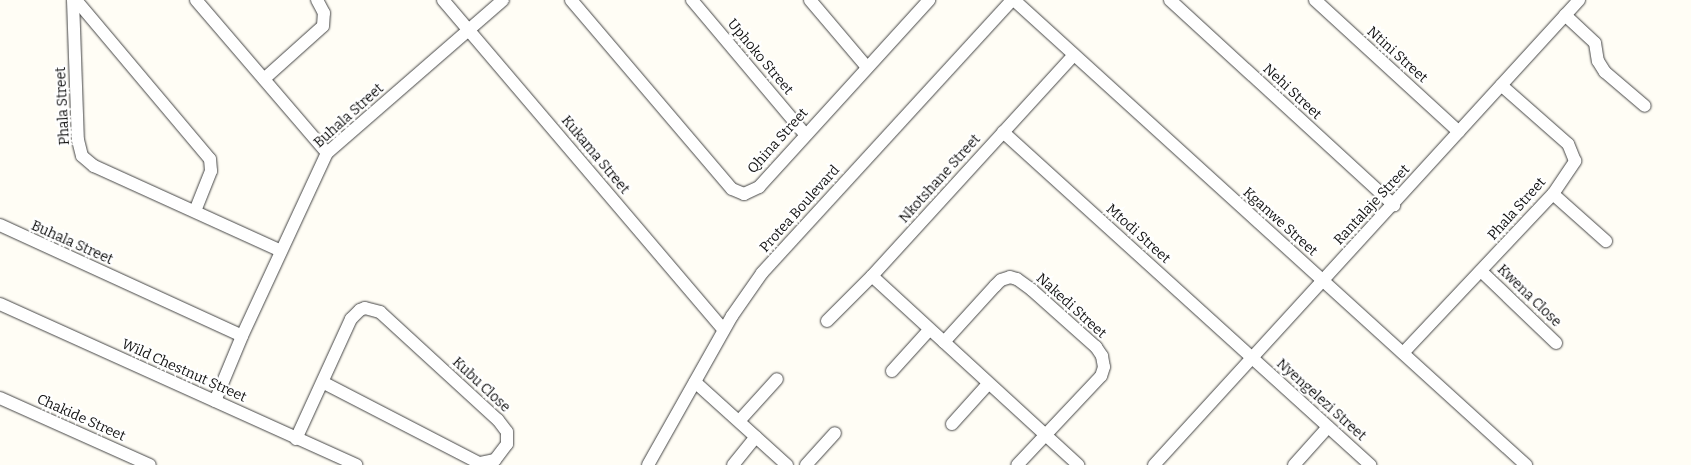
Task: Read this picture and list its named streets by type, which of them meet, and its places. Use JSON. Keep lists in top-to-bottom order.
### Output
{
  "streets": {
    "street": [
      "Ntini Street",
      "Uphoko Street",
      "Nehi Street",
      "Phala Street",
      "Buhala Street",
      "Qhina Street",
      "Kukama Street",
      "Nkotshane Street",
      "Rantalaje Street",
      "Protea Boulevard",
      "Kganwe Street",
      "Mtodi Street",
      "Kwena Close",
      "Nakedi Street",
      "Wild Chestnut Street",
      "Kubu Close",
      "Nyengelezi Street",
      "Chakide Street"
    ]
  },
  "crossings": [
    ["Ntini Street", "Rantalaje Street"],
    ["Uphoko Street", "Qhina Street"],
    ["Nehi Street", "Rantalaje Street"],
    ["Phala Street", "Buhala Street"],
    ["Phala Street", "Rantalaje Street"],
    ["Phala Street", "Kganwe Street"],
    ["Phala Street", "Kwena Close"],
    ["Buhala Street", "Kukama Street"],
    ["Buhala Street", "Wild Chestnut Street"],
    ["Kukama Street", "Protea Boulevard"],
    ["Nkotshane Street", "Kganwe Street"],
    ["Nkotshane Street", "Mtodi Street"],
    ["Rantalaje Street", "Kganwe Street"],
    ["Rantalaje Street", "Mtodi Street"],
    ["Rantalaje Street", "Nyengelezi Street"],
    ["Protea Boulevard", "Kganwe Street"],
    ["Mtodi Street", "Nyengelezi Street"],
    ["Wild Chestnut Street", "Kubu Close"]
  ]
}
